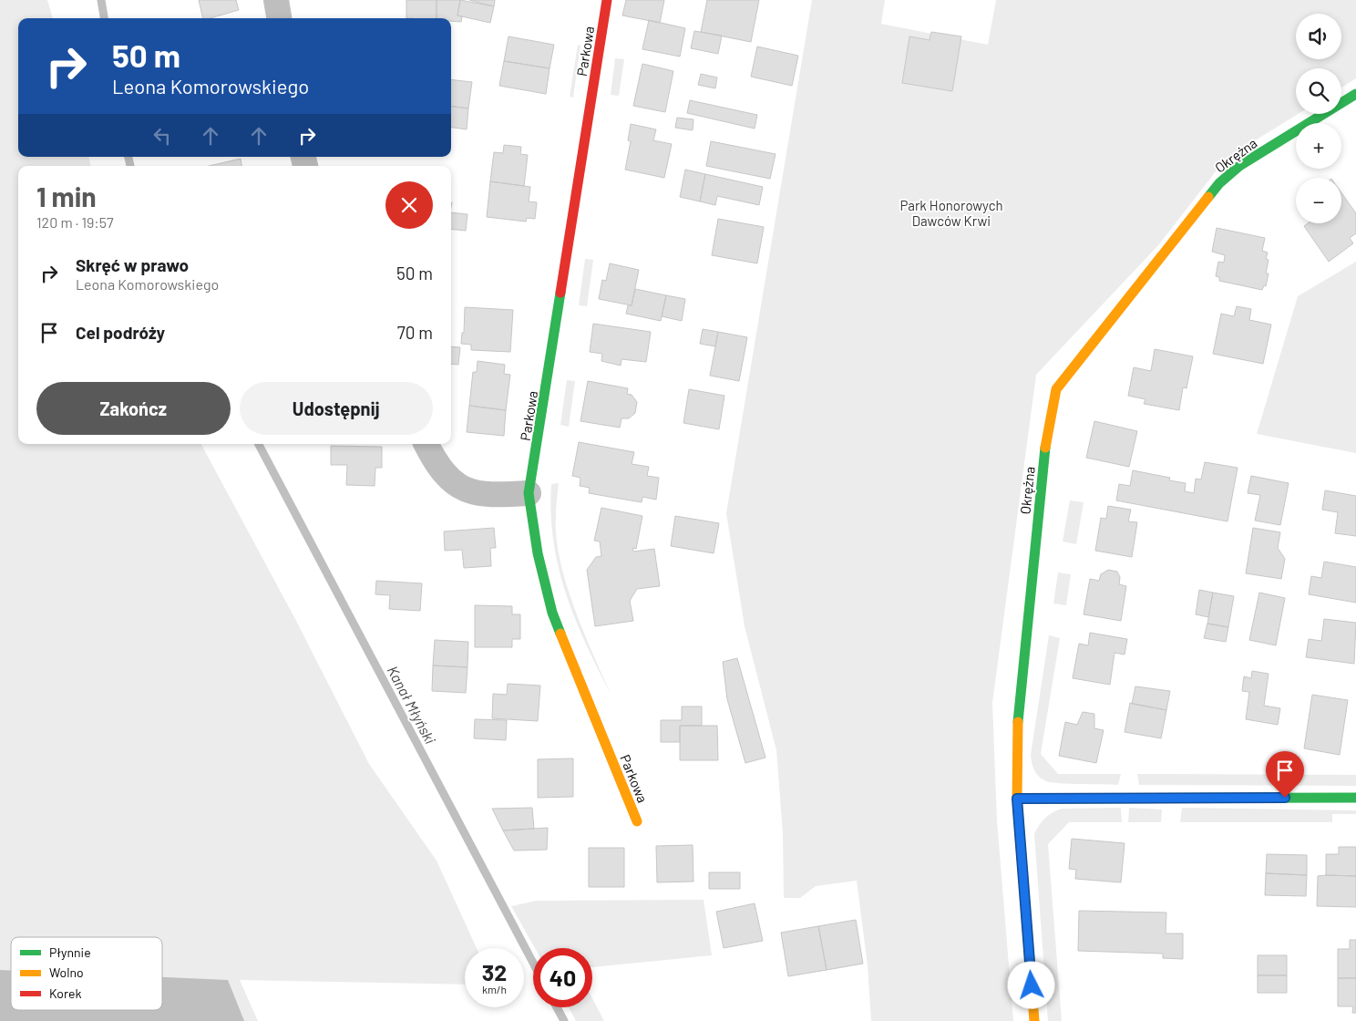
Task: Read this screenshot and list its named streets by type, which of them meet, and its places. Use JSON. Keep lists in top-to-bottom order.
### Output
{
  "streets": {
    "street": ["Parkowa", "Okrężna"]
  },
  "water": ["Kanał Młyński"],
  "parks": ["Park Honorowych Dawców Krwi"],
  "legend": ["Płynnie", "Wolno", "Korek"],
  "page": {
    "map_buttons": ["+", "−"],
    "turn": ["50 m", "Leona Komorowskiego"],
    "heading": ["1 min", "120 m · 19:57"],
    "list": [
      {
        "name": "Skręć w prawo",
        "note": "Leona Komorowskiego",
        "value": "50 m"
      },
      {
        "name": "Cel podróży",
        "value": "70 m"
      }
    ],
    "buttons": ["Zakończ", "Udostępnij"],
    "speed": "32 km/h",
    "limit": "40"
  }
}
